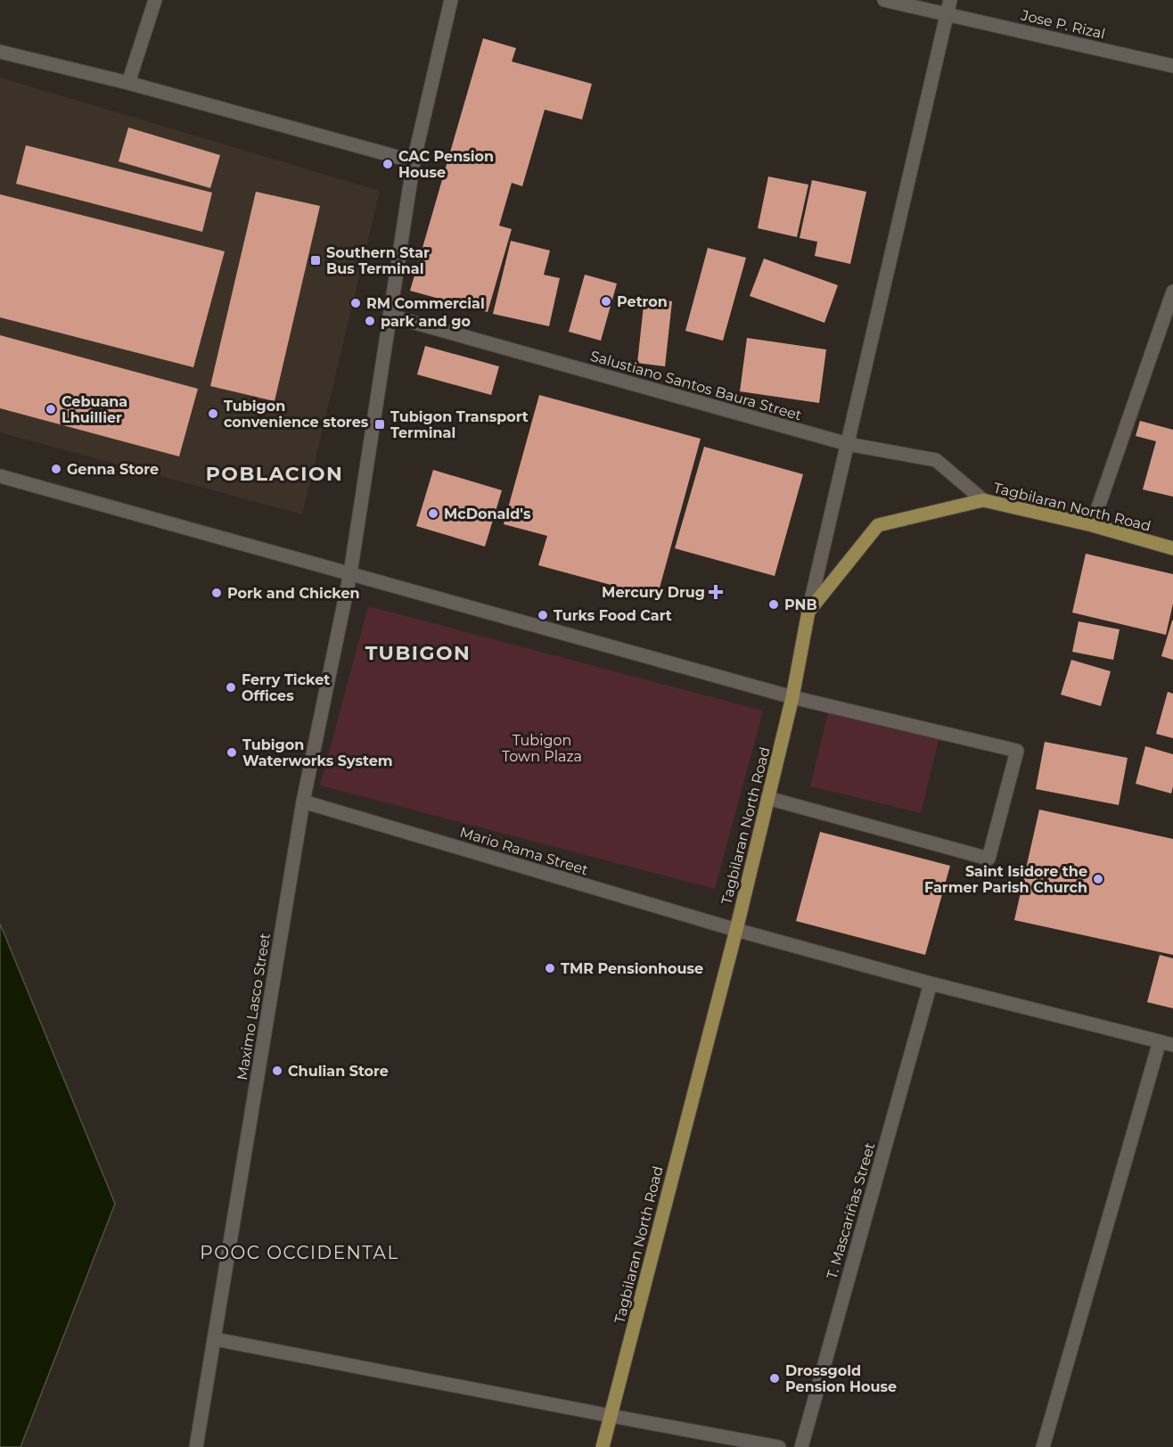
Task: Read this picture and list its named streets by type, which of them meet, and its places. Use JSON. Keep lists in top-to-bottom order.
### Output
{
  "streets": {
    "main road": ["Tagbilaran North Road"],
    "street": [
      "Jose P. Rizal",
      "Salustiano Santos Baura Street",
      "Mario Rama Street",
      "Maximo Lasco Street",
      "T. Mascariñas Street"
    ]
  },
  "crossings": [
    ["Salustiano Santos Baura Street", "Tagbilaran North Road"],
    ["Salustiano Santos Baura Street", "Maximo Lasco Street"],
    ["Tagbilaran North Road", "Mario Rama Street"],
    ["Mario Rama Street", "Maximo Lasco Street"]
  ],
  "districts": ["POBLACION", "TUBIGON", "POOC OCCIDENTAL"],
  "parks": ["Tubigon Town Plaza"],
  "places": {
    "other": [
      "CAC Pension House",
      "Petron",
      "RM Commercial",
      "park and go",
      "Cebuana Lhuillier",
      "Tubigon convenience stores",
      "Genna Store",
      "McDonald's",
      "Pork and Chicken",
      "PNB",
      "Turks Food Cart",
      "Ferry Ticket Offices",
      "Tubigon Waterworks System",
      "Saint Isidore the Farmer Parish Church",
      "TMR Pensionhouse",
      "Chulian Store",
      "Drossgold Pension House"
    ],
    "transit": ["Southern Star Bus Terminal", "Tubigon Transport Terminal"],
    "health": ["Mercury Drug"]
  }
}
